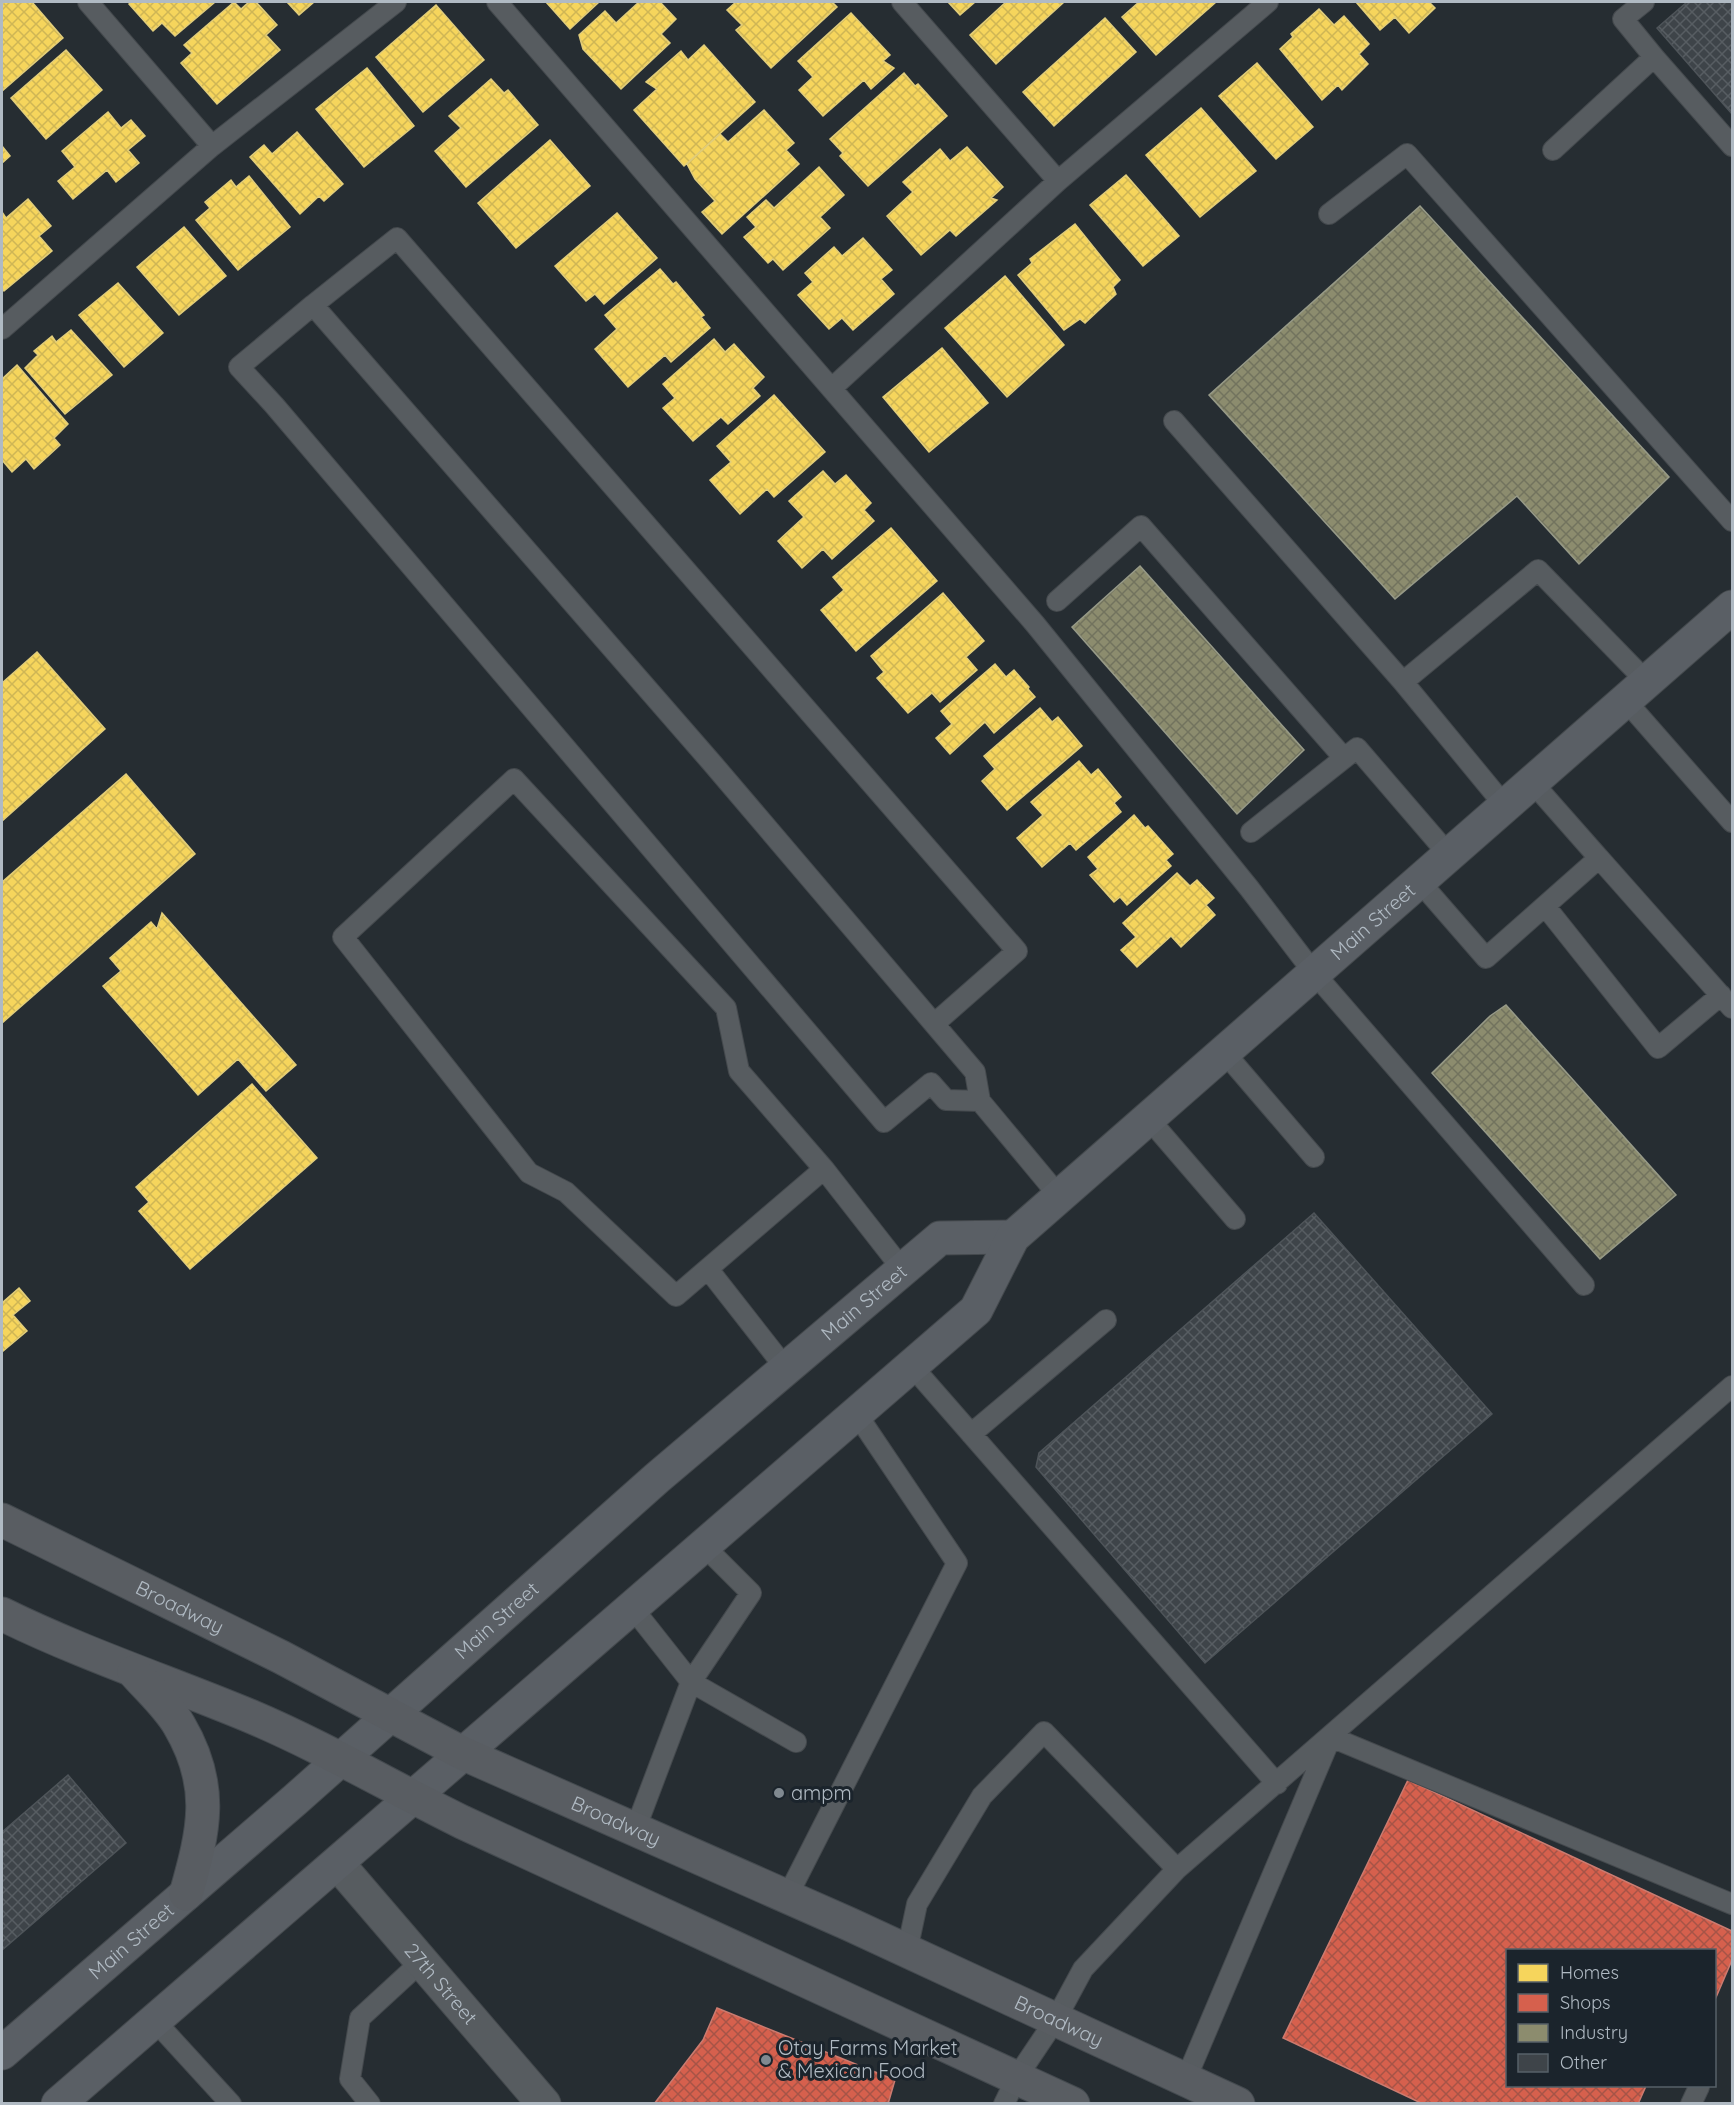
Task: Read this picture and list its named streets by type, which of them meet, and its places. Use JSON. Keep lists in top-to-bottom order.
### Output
{
  "streets": {
    "main road": ["Main Street", "Broadway"],
    "street": ["27th Street"]
  },
  "crossings": [
    ["Main Street", "Broadway"],
    ["Main Street", "27th Street"]
  ],
  "places": ["ampm", "Otay Farms Market & Mexican Food"],
  "legend": [
    "Homes",
    "Shops",
    "Industry",
    "Other"
  ]
}
